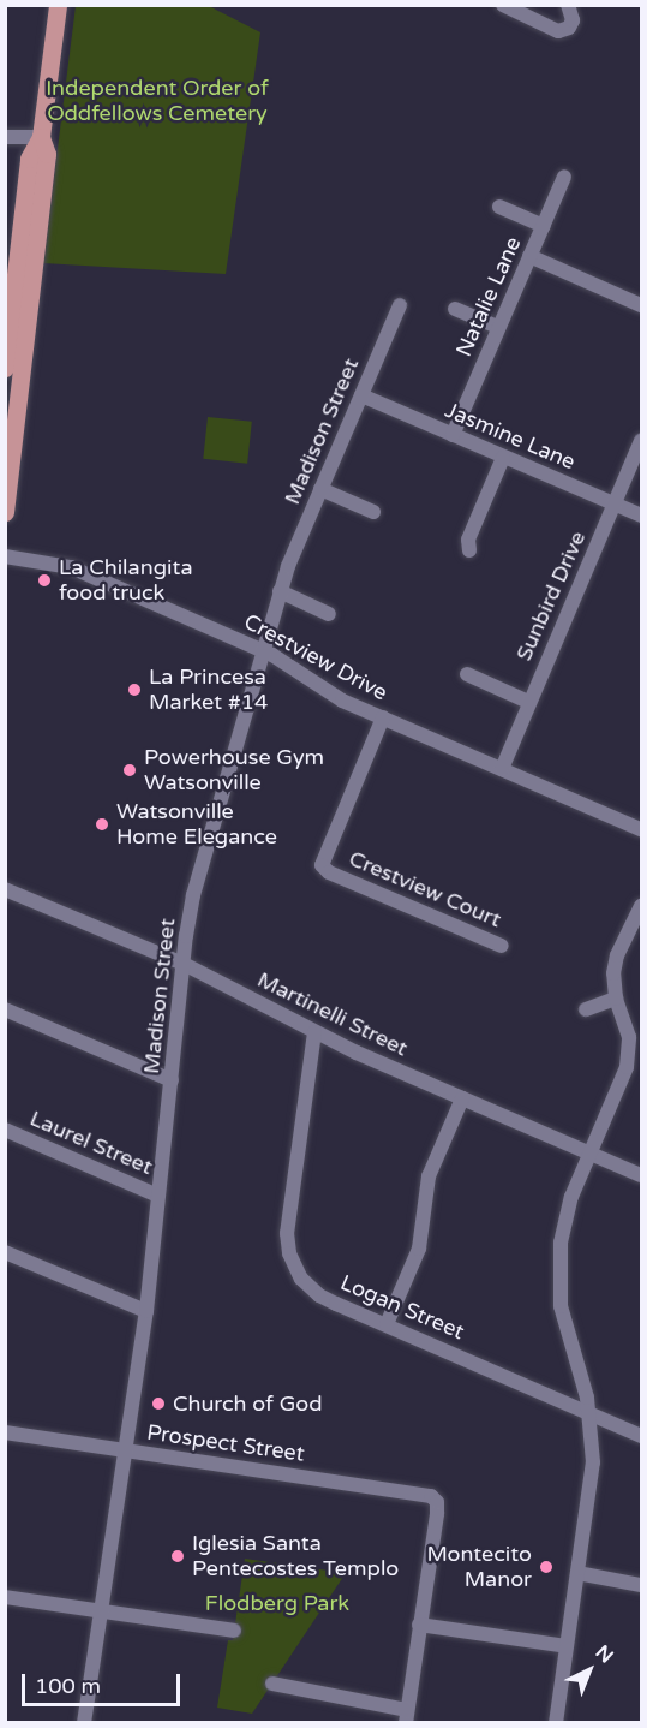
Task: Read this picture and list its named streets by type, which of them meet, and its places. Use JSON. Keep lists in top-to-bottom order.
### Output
{
  "streets": {
    "street": [
      "Natalie Lane",
      "Madison Street",
      "Jasmine Lane",
      "Sunbird Drive",
      "Crestview Drive",
      "Crestview Court",
      "Martinelli Street",
      "Laurel Street",
      "Logan Street",
      "Prospect Street"
    ]
  },
  "crossings": [
    ["Natalie Lane", "Jasmine Lane"],
    ["Madison Street", "Jasmine Lane"],
    ["Madison Street", "Crestview Drive"],
    ["Madison Street", "Martinelli Street"],
    ["Madison Street", "Laurel Street"],
    ["Madison Street", "Prospect Street"],
    ["Jasmine Lane", "Sunbird Drive"],
    ["Sunbird Drive", "Crestview Drive"],
    ["Crestview Drive", "Crestview Court"],
    ["Martinelli Street", "Logan Street"]
  ],
  "parks": ["Independent Order of Oddfellows Cemetery", "Flodberg Park"],
  "places": [
    "La Chilangita food truck",
    "La Princesa Market #14",
    "Powerhouse Gym Watsonville",
    "Watsonville Home Elegance",
    "Church of God",
    "Iglesia Santa Pentecostes Templo",
    "Montecito Manor"
  ],
  "scale_bar": "100 m",
  "north": "top right"
}
